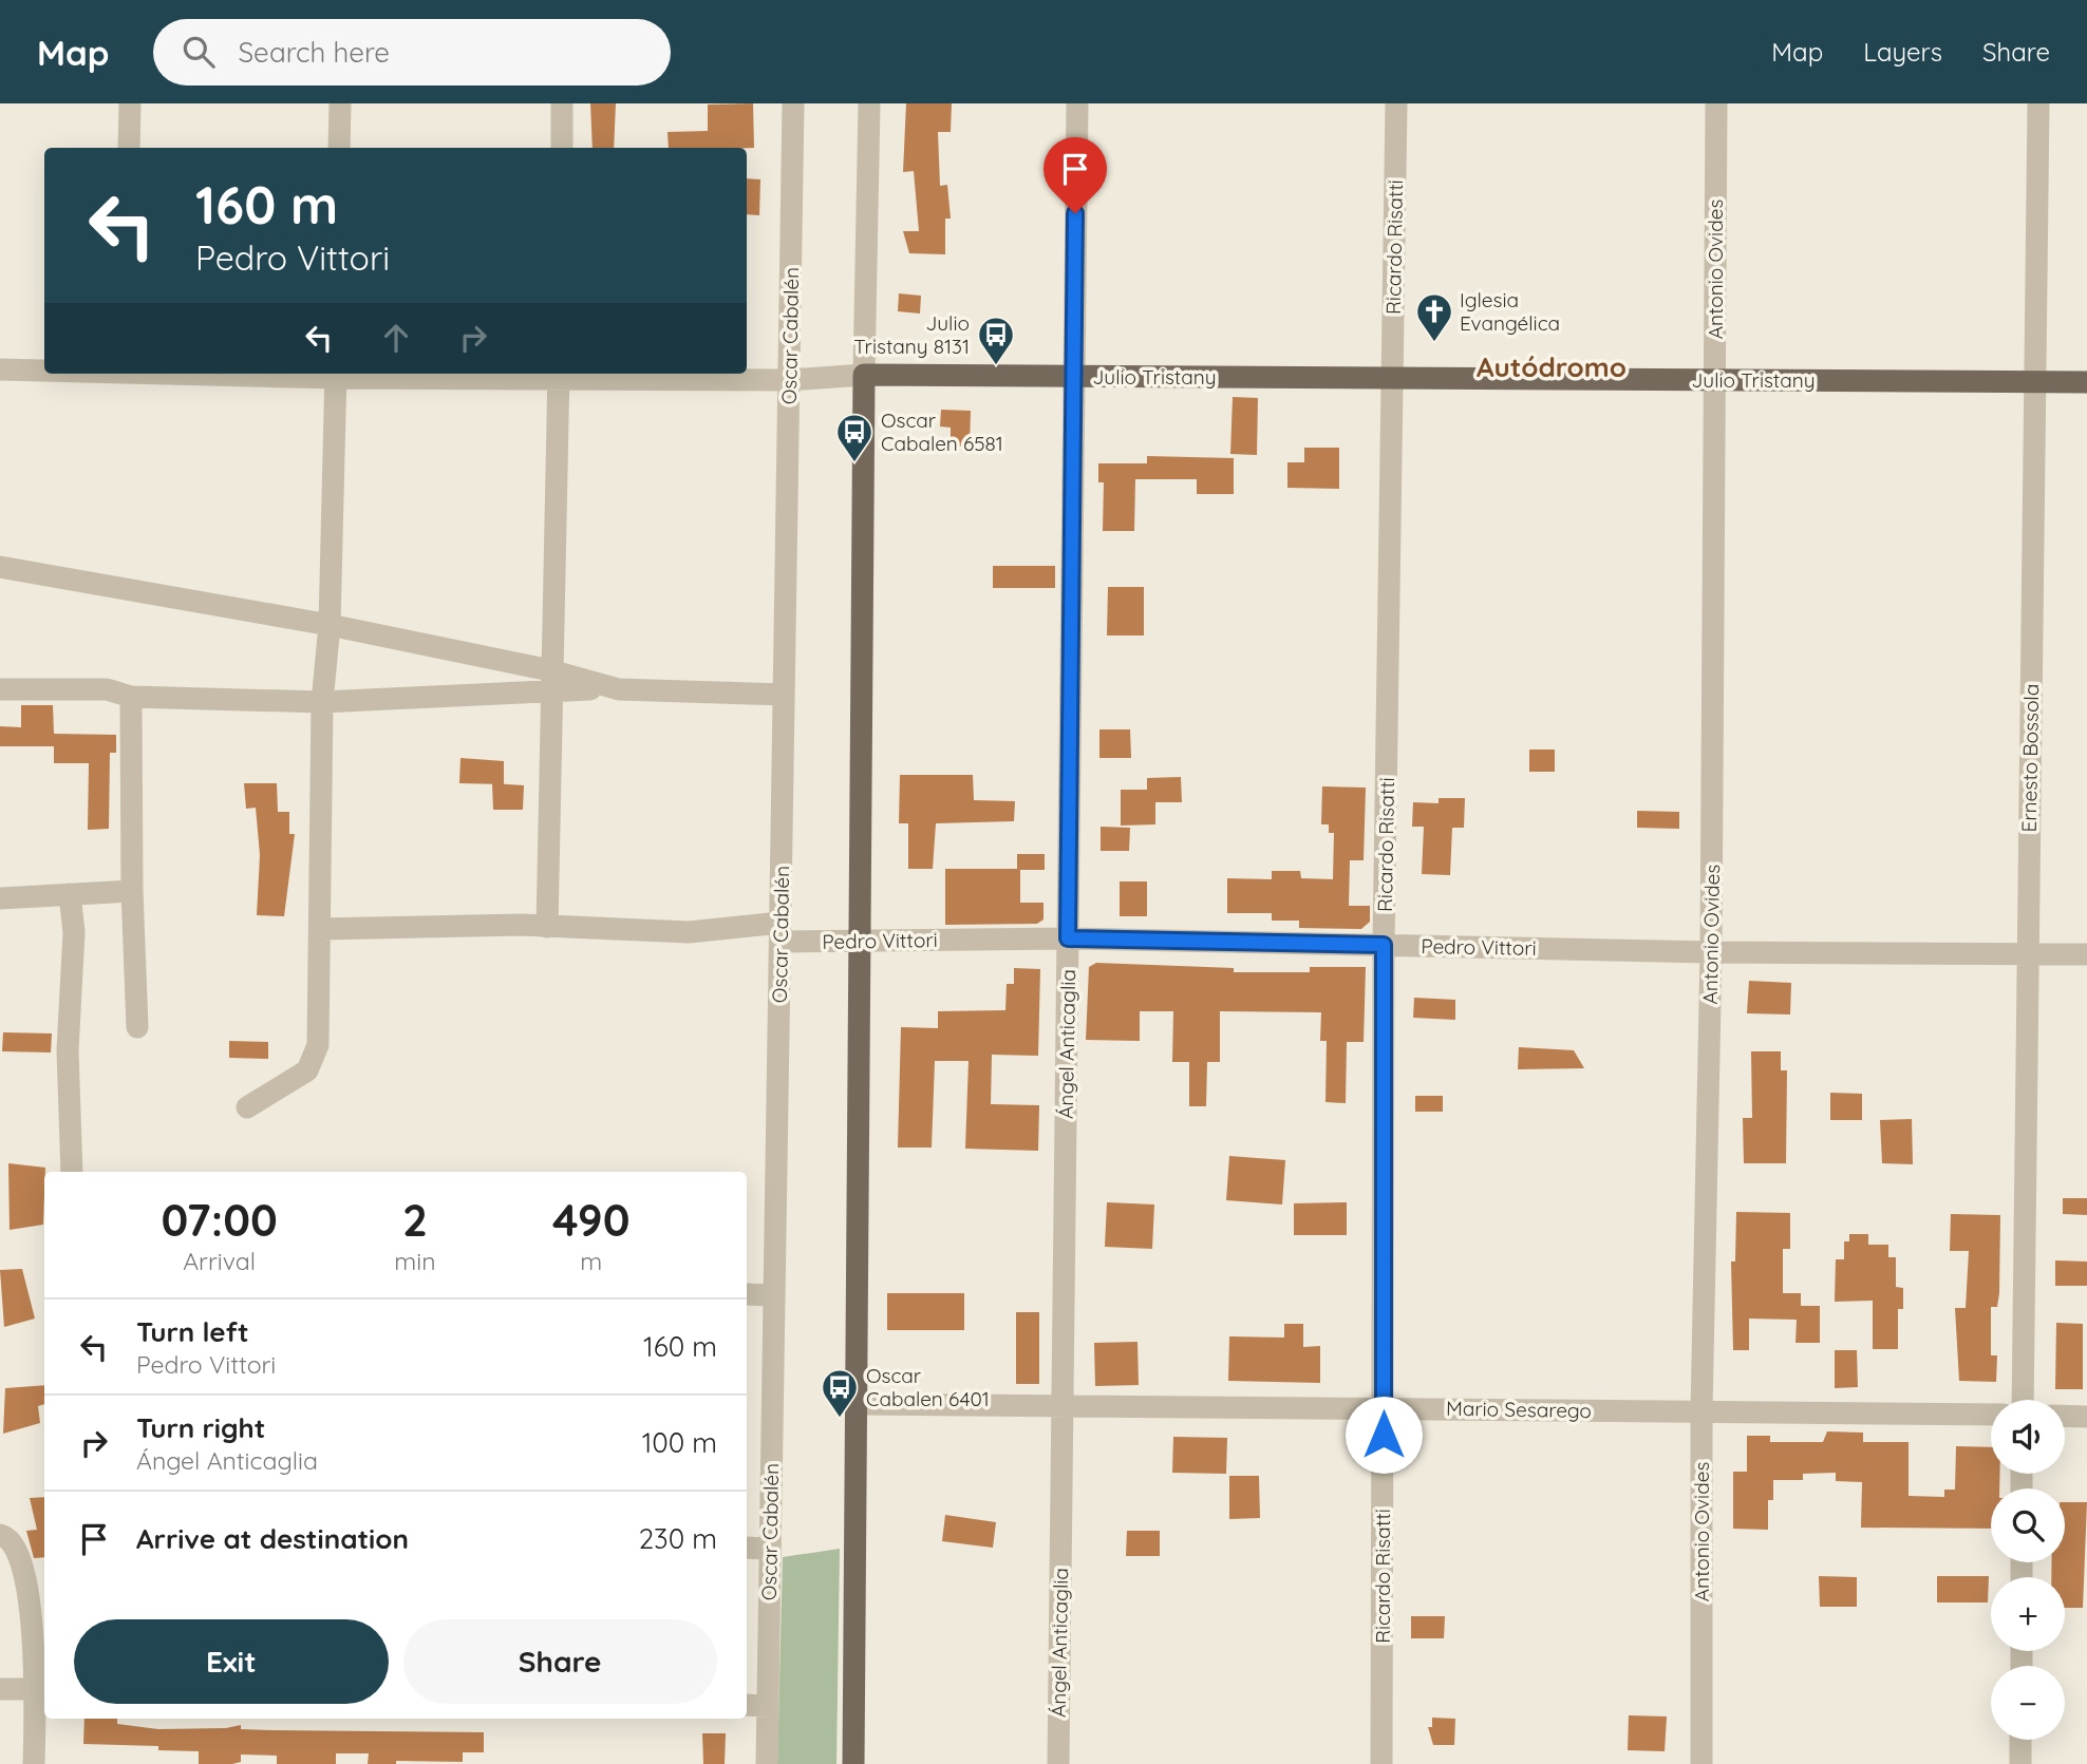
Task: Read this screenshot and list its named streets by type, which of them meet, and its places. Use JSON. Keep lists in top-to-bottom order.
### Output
{
  "streets": {
    "main road": ["Julio Tristany"],
    "street": [
      "Ricardo Risatti",
      "Antonio Ovides",
      "Oscar Cabalén",
      "Ernesto Bossola",
      "Pedro Vittori",
      "Ángel Anticaglia",
      "Mario Sesarego"
    ]
  },
  "crossings": [
    ["Ricardo Risatti", "Julio Tristany"],
    ["Ricardo Risatti", "Pedro Vittori"],
    ["Ricardo Risatti", "Mario Sesarego"],
    ["Antonio Ovides", "Julio Tristany"],
    ["Antonio Ovides", "Pedro Vittori"],
    ["Antonio Ovides", "Mario Sesarego"],
    ["Oscar Cabalén", "Julio Tristany"],
    ["Oscar Cabalén", "Pedro Vittori"],
    ["Julio Tristany", "Ernesto Bossola"],
    ["Julio Tristany", "Ángel Anticaglia"],
    ["Ernesto Bossola", "Pedro Vittori"],
    ["Pedro Vittori", "Ángel Anticaglia"],
    ["Ángel Anticaglia", "Mario Sesarego"]
  ],
  "districts": ["Autódromo"],
  "places": {
    "church": ["Iglesia Evangélica"],
    "bus stop": ["Julio Tristany 8131", "Oscar Cabalen 6581", "Oscar Cabalen 6401"]
  },
  "page": {
    "header": "Map",
    "search": "Search here",
    "nav": ["Map", "Layers", "Share"],
    "turn": ["160 m", "Pedro Vittori"],
    "eta": [
      "07:00",
      "Arrival",
      "2",
      "min",
      "490",
      "m"
    ],
    "list": [
      {
        "name": "Turn left",
        "note": "Pedro Vittori",
        "value": "160 m"
      },
      {
        "name": "Turn right",
        "note": "Ángel Anticaglia",
        "value": "100 m"
      },
      {
        "name": "Arrive at destination",
        "value": "230 m"
      }
    ],
    "map_buttons": ["+", "−"],
    "buttons": ["Exit", "Share"]
  }
}
